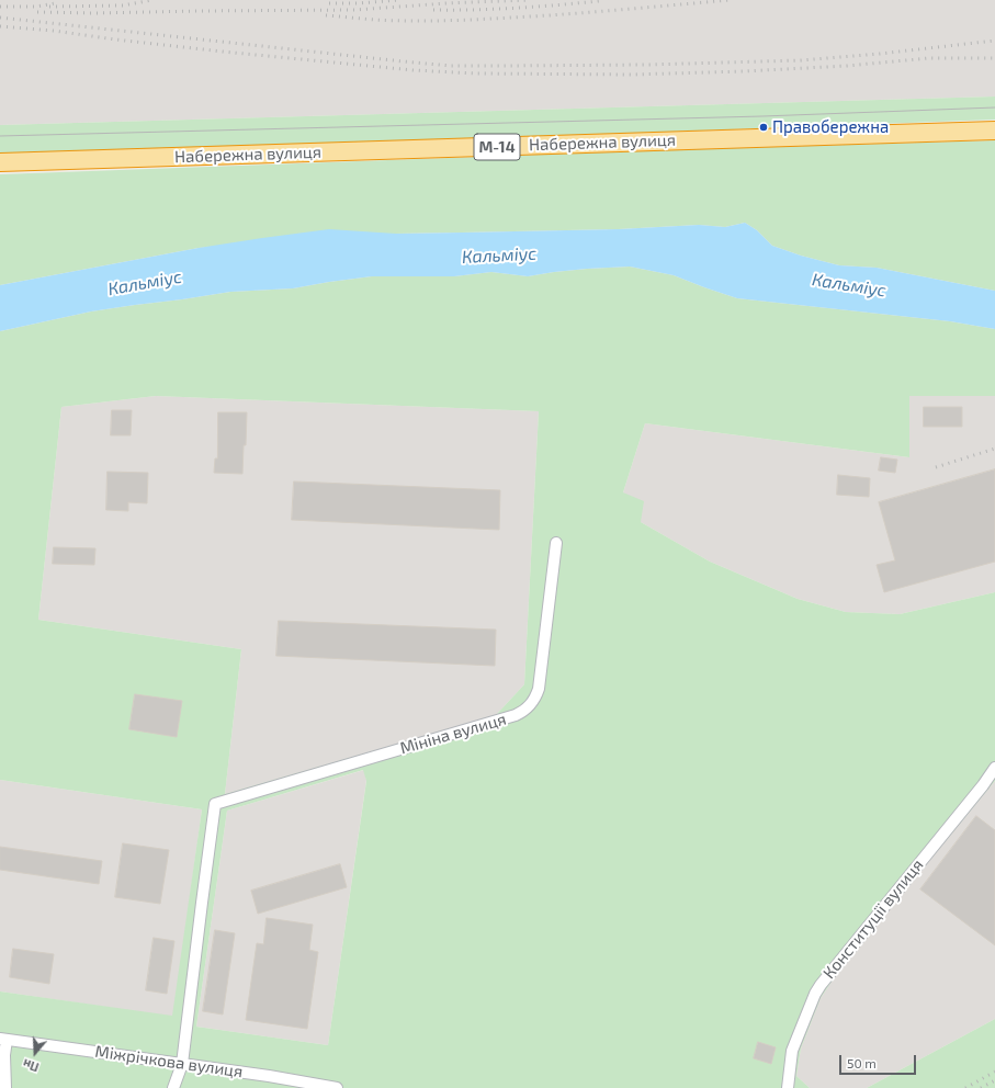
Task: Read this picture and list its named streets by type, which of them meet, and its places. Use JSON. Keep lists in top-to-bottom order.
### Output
{
  "streets": {
    "highway": ["Набережна вулиця", "М-14"],
    "street": ["Мініна вулиця", "Конституції вулиця", "Міжрічкова вулиця"]
  },
  "crossings": [
    ["Мініна вулиця", "Міжрічкова вулиця"]
  ],
  "water": ["Кальміус"],
  "places": ["Правобережна"],
  "scale_bar": "50 m",
  "north": "bottom"
}
